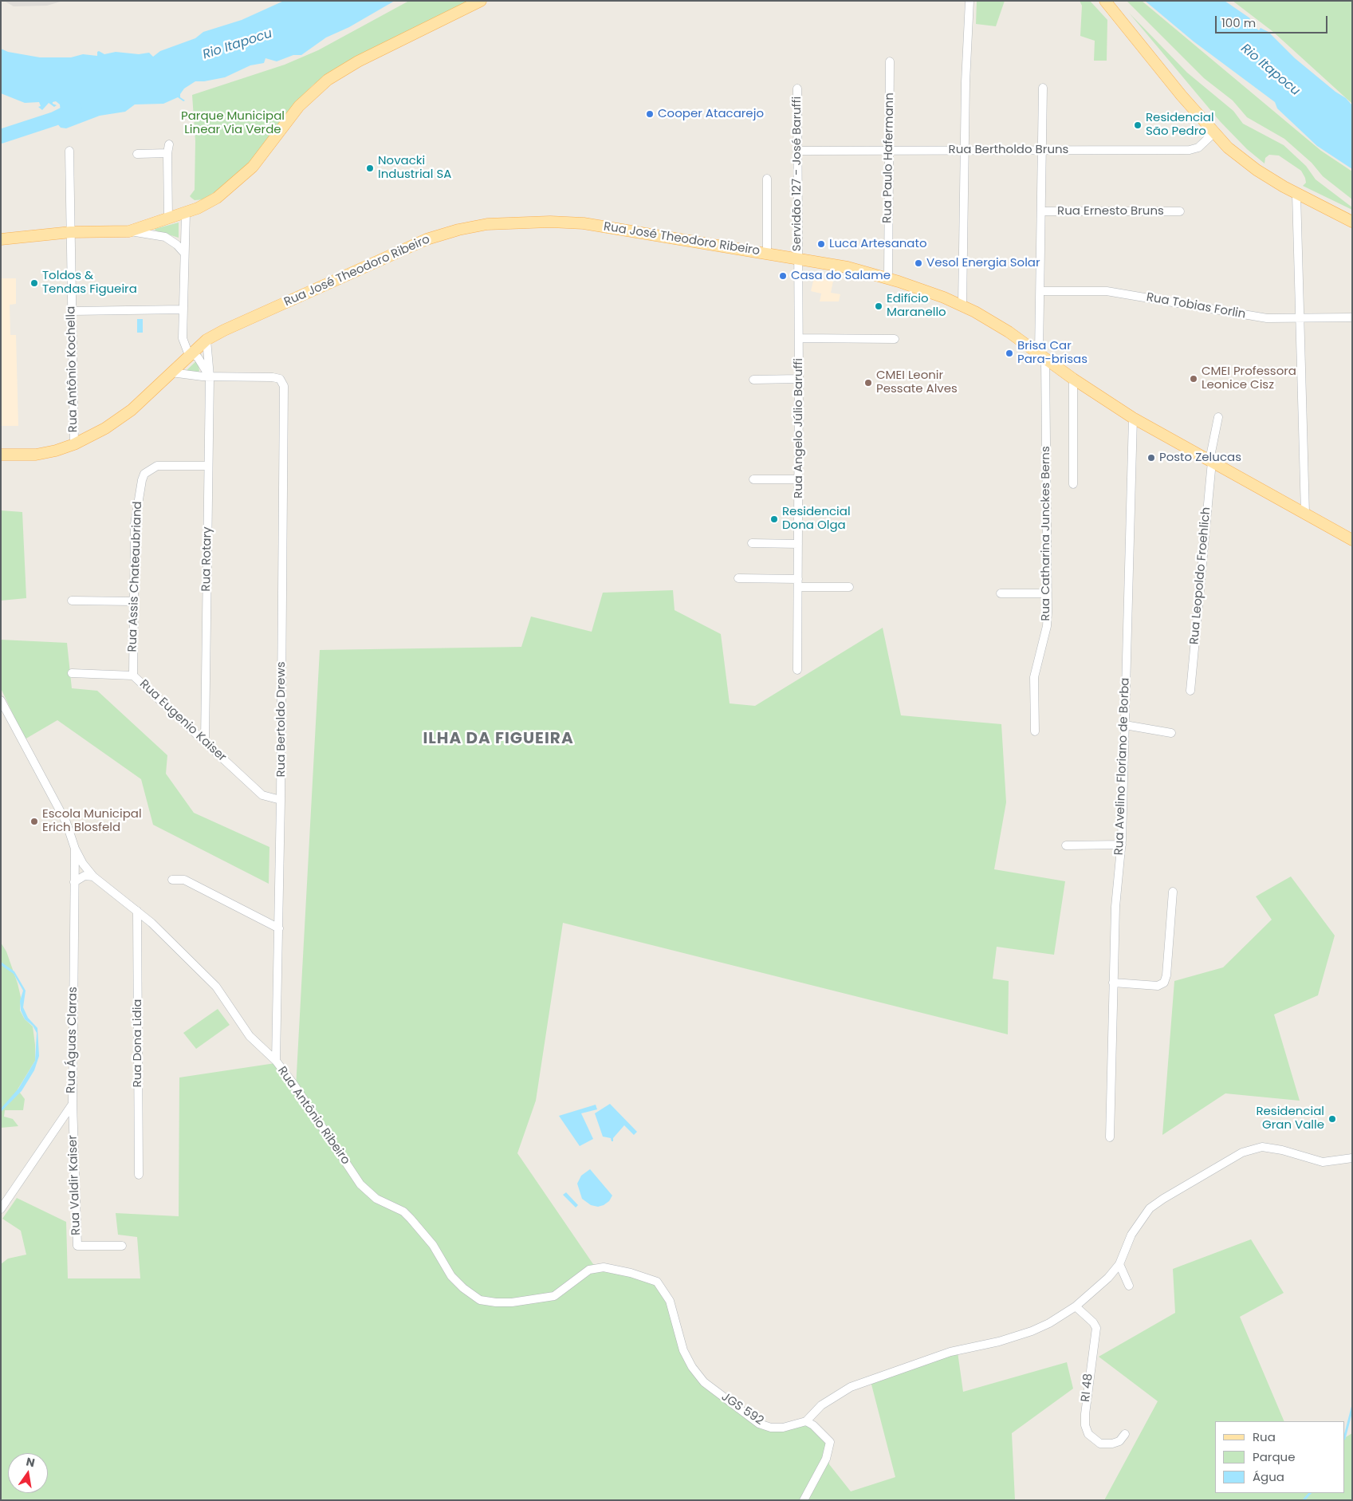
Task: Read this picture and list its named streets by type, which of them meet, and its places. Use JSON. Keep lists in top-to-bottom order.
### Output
{
  "streets": {
    "main road": ["Rua José Theodoro Ribeiro"],
    "street": [
      "Rua Bertholdo Bruns",
      "Rua Paulo Hafermann",
      "Servidão 127 - José Baruffi",
      "Rua Ernesto Bruns",
      "Rua Tobias Forlin",
      "Rua Antônio Kochella",
      "Rua Angelo Júlio Baruffi",
      "Rua Catharina Junckes Berns",
      "Rua Rotary",
      "Rua Leopoldo Froehlich",
      "Rua Assis Chateaubriand",
      "Rua Bertoldo Drews",
      "Rua Eugenio Kaiser",
      "Rua Avelino Floriano de Borba",
      "Rua Águas Claras",
      "Rua Dona Lidia",
      "Rua Antônio Ribeiro",
      "Rua Valdir Kaiser",
      "RI 48",
      "JGS 592"
    ]
  },
  "crossings": [
    ["Rua Bertholdo Bruns", "Rua Paulo Hafermann"],
    ["Rua Bertholdo Bruns", "Servidão 127 - José Baruffi"],
    ["Rua Bertholdo Bruns", "Rua Catharina Junckes Berns"],
    ["Rua Paulo Hafermann", "Rua José Theodoro Ribeiro"],
    ["Servidão 127 - José Baruffi", "Rua José Theodoro Ribeiro"],
    ["Servidão 127 - José Baruffi", "Rua Angelo Júlio Baruffi"],
    ["Rua Ernesto Bruns", "Rua Catharina Junckes Berns"],
    ["Rua José Theodoro Ribeiro", "Rua Antônio Kochella"],
    ["Rua José Theodoro Ribeiro", "Rua Angelo Júlio Baruffi"],
    ["Rua José Theodoro Ribeiro", "Rua Catharina Junckes Berns"],
    ["Rua José Theodoro Ribeiro", "Rua Rotary"],
    ["Rua José Theodoro Ribeiro", "Rua Leopoldo Froehlich"],
    ["Rua José Theodoro Ribeiro", "Rua Avelino Floriano de Borba"],
    ["Rua Tobias Forlin", "Rua Catharina Junckes Berns"],
    ["Rua Rotary", "Rua Assis Chateaubriand"],
    ["Rua Rotary", "Rua Bertoldo Drews"],
    ["Rua Rotary", "Rua Eugenio Kaiser"],
    ["Rua Assis Chateaubriand", "Rua Eugenio Kaiser"],
    ["Rua Bertoldo Drews", "Rua Eugenio Kaiser"],
    ["Rua Bertoldo Drews", "Rua Antônio Ribeiro"],
    ["Rua Águas Claras", "Rua Antônio Ribeiro"],
    ["Rua Águas Claras", "Rua Valdir Kaiser"],
    ["Rua Dona Lidia", "Rua Antônio Ribeiro"],
    ["Rua Antônio Ribeiro", "JGS 592"]
  ],
  "districts": ["ILHA DA FIGUEIRA"],
  "water": ["Rio Itapocu"],
  "parks": ["Parque Municipal Linear Via Verde"],
  "places": [
    "Cooper Atacarejo",
    "Residencial São Pedro",
    "Novacki Industrial SA",
    "Luca Artesanato",
    "Vesol Energia Solar",
    "Casa do Salame",
    "Toldos & Tendas Figueira",
    "Edifício Maranello",
    "Brisa Car Para-brisas",
    "CMEI Professora Leonice Cisz",
    "CMEI Leonir Pessate Alves",
    "Posto Zelucas",
    "Residencial Dona Olga",
    "Escola Municipal Erich Blosfeld",
    "Residencial Gran Valle"
  ],
  "legend": ["Rua", "Parque", "Água"],
  "scale_bar": "100 m",
  "north": "top"
}
